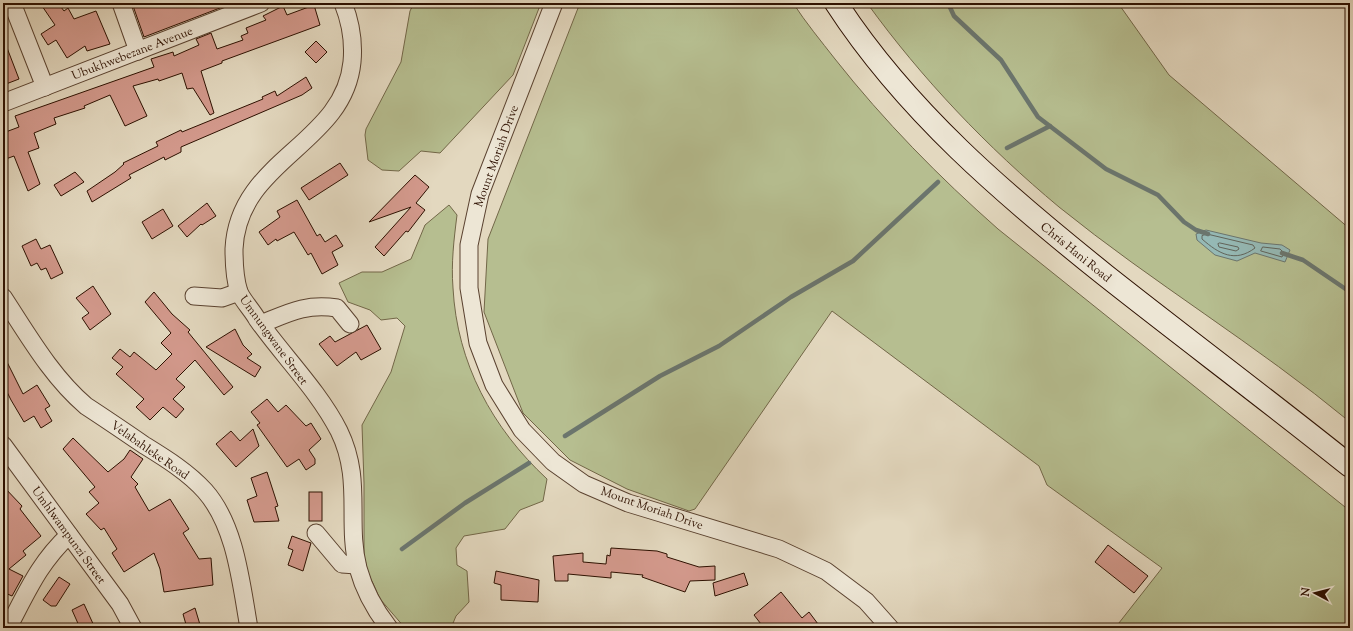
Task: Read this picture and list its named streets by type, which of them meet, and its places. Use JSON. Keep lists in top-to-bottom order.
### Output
{
  "streets": {
    "main road": ["Chris Hani Road"],
    "street": [
      "Ubukhwebezane Avenue",
      "Mount Moriah Drive",
      "Umnungwane Street",
      "Velabahleke Road",
      "Umhlwampunzi Street"
    ]
  },
  "north": "left"
}
